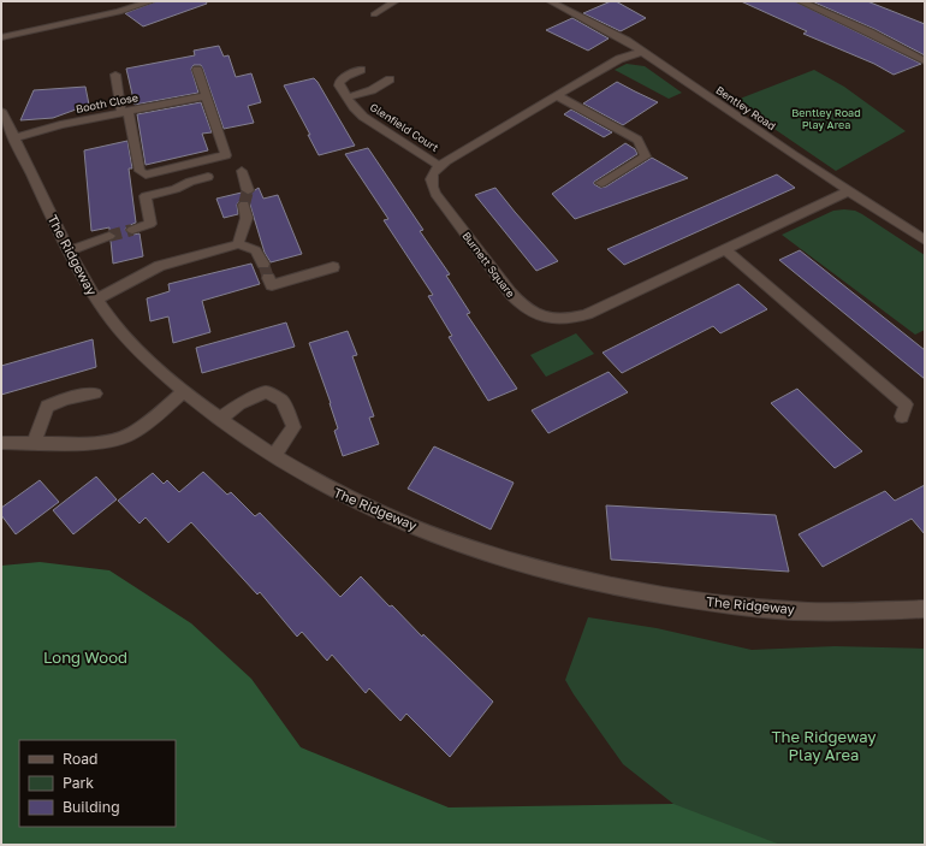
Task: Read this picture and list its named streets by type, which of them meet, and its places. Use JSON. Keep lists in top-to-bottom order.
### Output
{
  "streets": {
    "street": [
      "Booth Close",
      "Bentley Road",
      "Glenfield Court",
      "The Ridgeway",
      "Burnett Square"
    ]
  },
  "crossings": [
    ["Booth Close", "The Ridgeway"],
    ["Bentley Road", "Burnett Square"],
    ["Glenfield Court", "Burnett Square"]
  ],
  "parks": ["Bentley Road Play Area", "Long Wood", "The Ridgeway Play Area"],
  "legend": ["Road", "Park", "Building"]
}
